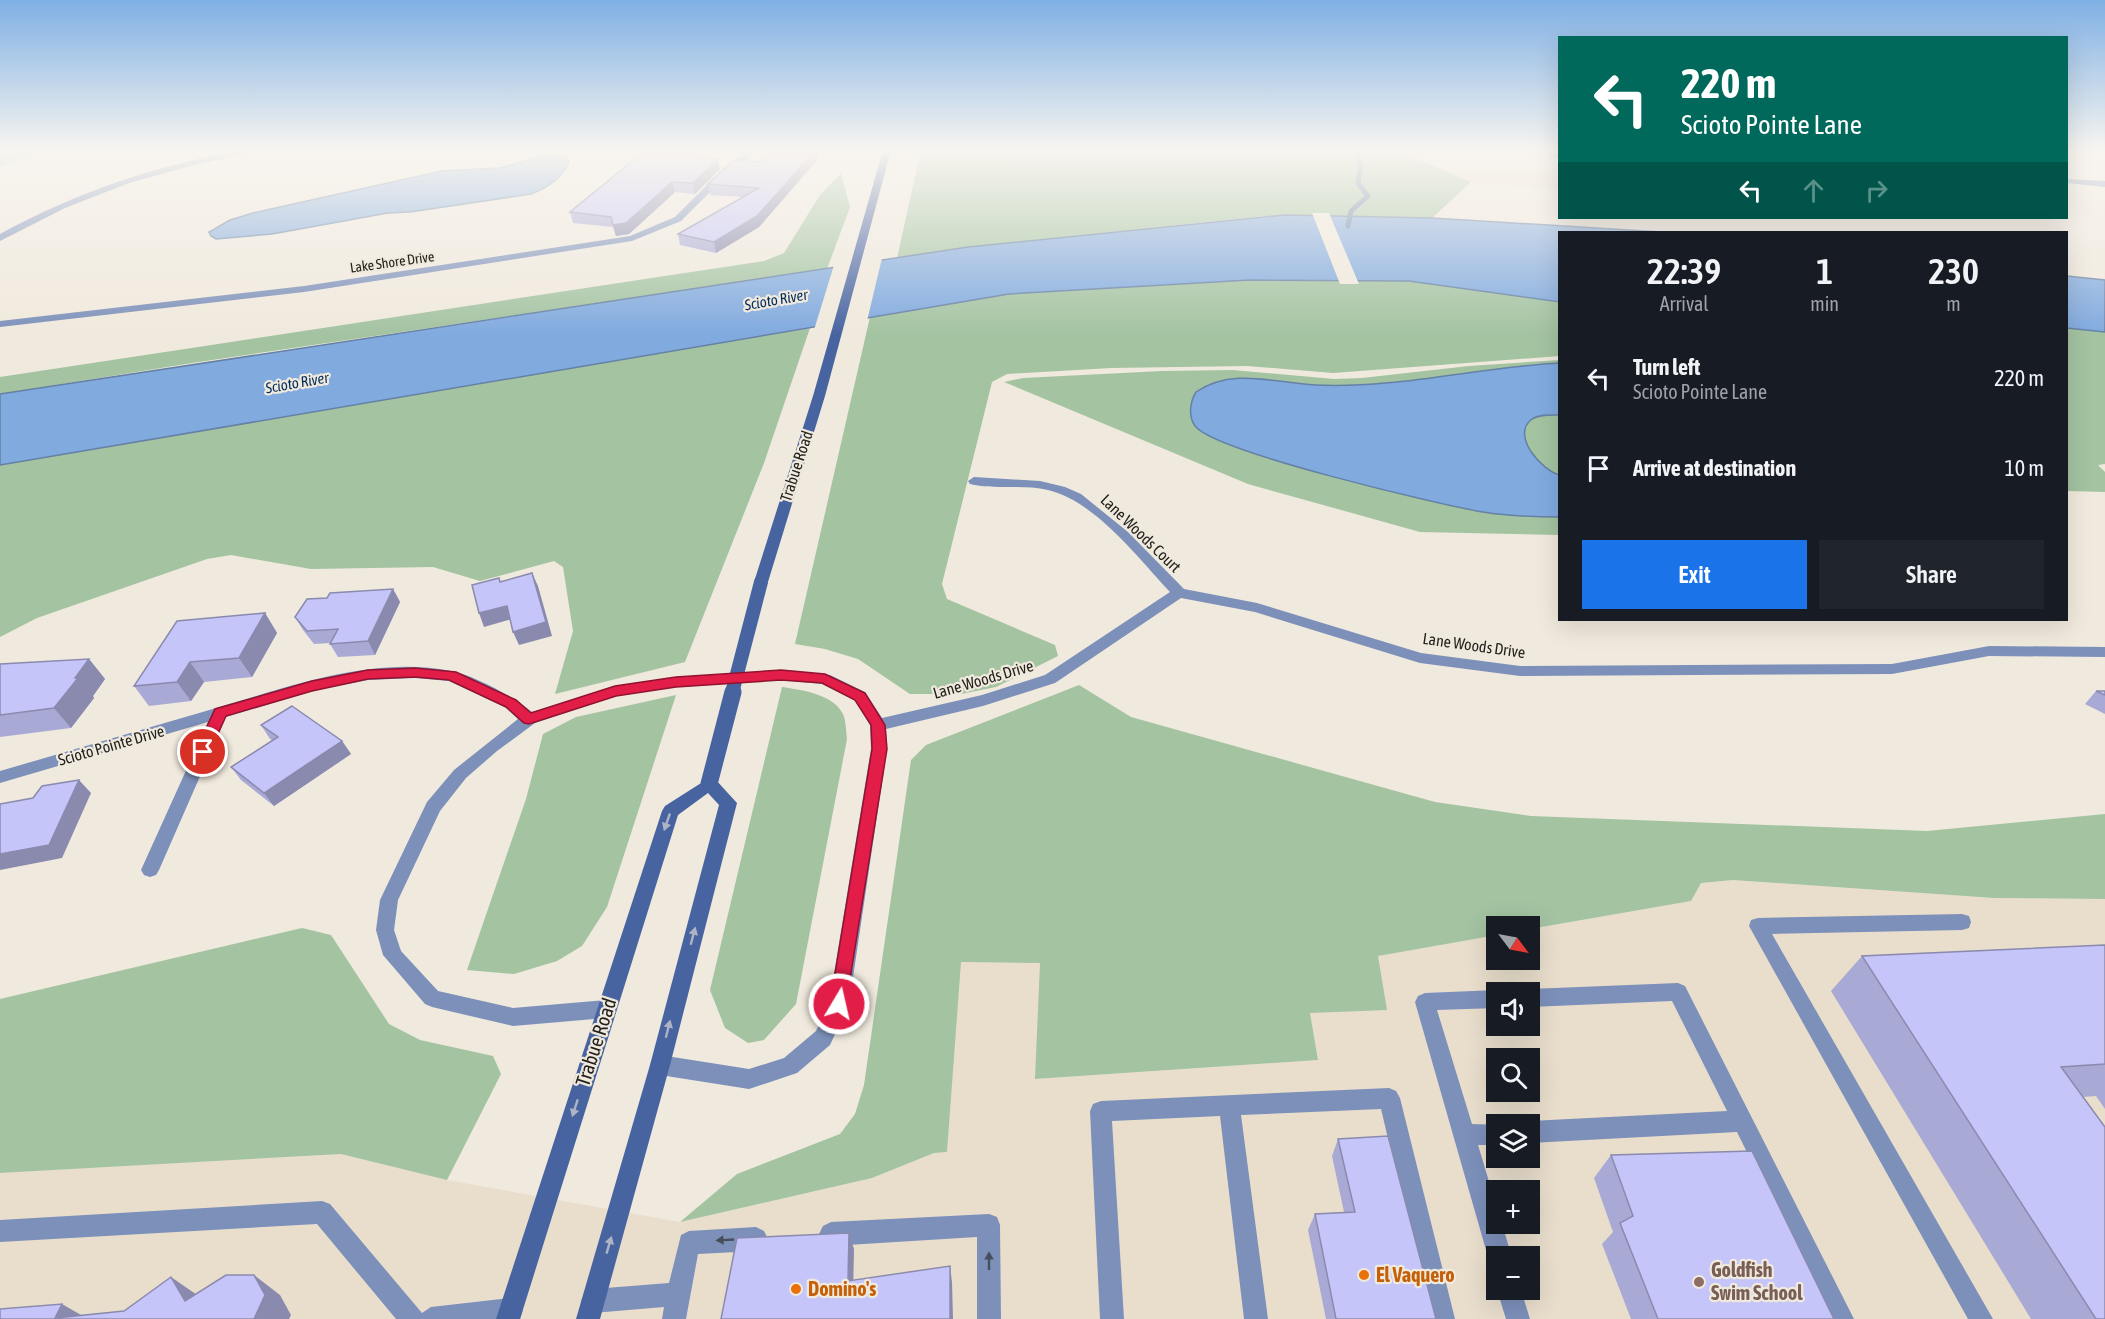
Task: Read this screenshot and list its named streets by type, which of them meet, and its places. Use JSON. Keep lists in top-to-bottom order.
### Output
{
  "streets": {
    "main road": ["Trabue Road"],
    "street": [
      "Lake Shore Drive",
      "Lane Woods Court",
      "Lane Woods Drive",
      "Scioto Pointe Drive"
    ]
  },
  "crossings": [
    ["Lane Woods Court", "Lane Woods Drive"]
  ],
  "water": ["Scioto River"],
  "places": ["El Vaquero", "Goldfish Swim School", "Domino's"],
  "north": "bottom right",
  "page": {
    "turn": ["220 m", "Scioto Pointe Lane"],
    "eta": [
      "22:39",
      "Arrival",
      "1",
      "min",
      "230",
      "m"
    ],
    "list": [
      {
        "name": "Turn left",
        "note": "Scioto Pointe Lane",
        "value": "220 m"
      },
      {
        "name": "Arrive at destination",
        "value": "10 m"
      }
    ],
    "buttons": ["Exit", "Share"],
    "map_buttons": ["+", "−"]
  }
}
